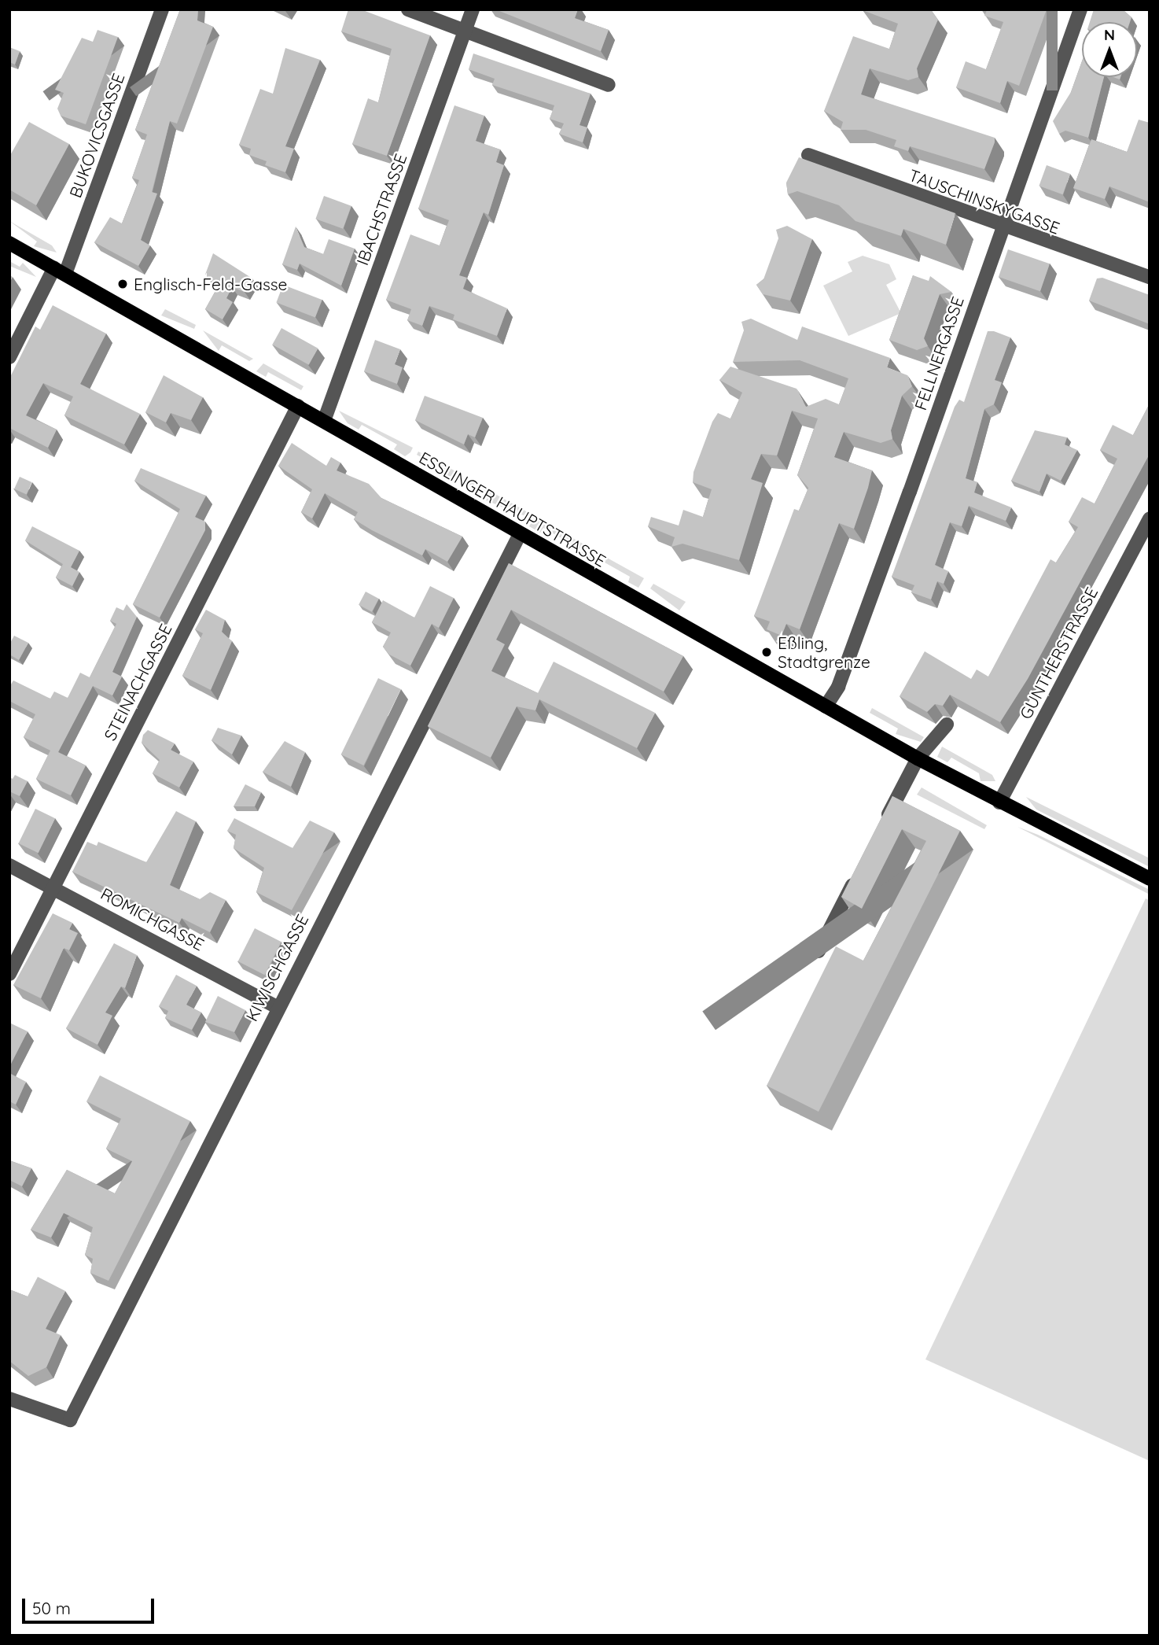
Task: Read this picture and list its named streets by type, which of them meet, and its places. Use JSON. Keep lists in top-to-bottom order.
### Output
{
  "streets": {
    "main road": ["ESSLINGER HAUPTSTRASSE"],
    "street": [
      "BUKOVICSGASSE",
      "TAUSCHINSKYGASSE",
      "IBACHSTRASSE",
      "FELLNERGASSE",
      "GUNTHERSTRASSE",
      "STEINACHGASSE",
      "ROMICHGASSE",
      "KIWISCHGASSE"
    ]
  },
  "crossings": [
    ["BUKOVICSGASSE", "ESSLINGER HAUPTSTRASSE"],
    ["TAUSCHINSKYGASSE", "FELLNERGASSE"],
    ["IBACHSTRASSE", "ESSLINGER HAUPTSTRASSE"],
    ["FELLNERGASSE", "ESSLINGER HAUPTSTRASSE"],
    ["ESSLINGER HAUPTSTRASSE", "GUNTHERSTRASSE"],
    ["ESSLINGER HAUPTSTRASSE", "STEINACHGASSE"],
    ["ESSLINGER HAUPTSTRASSE", "KIWISCHGASSE"],
    ["STEINACHGASSE", "ROMICHGASSE"],
    ["ROMICHGASSE", "KIWISCHGASSE"]
  ],
  "places": ["Englisch-Feld-Gasse", "Eßling, Stadtgrenze"],
  "scale_bar": "50 m",
  "north": "top"
}
